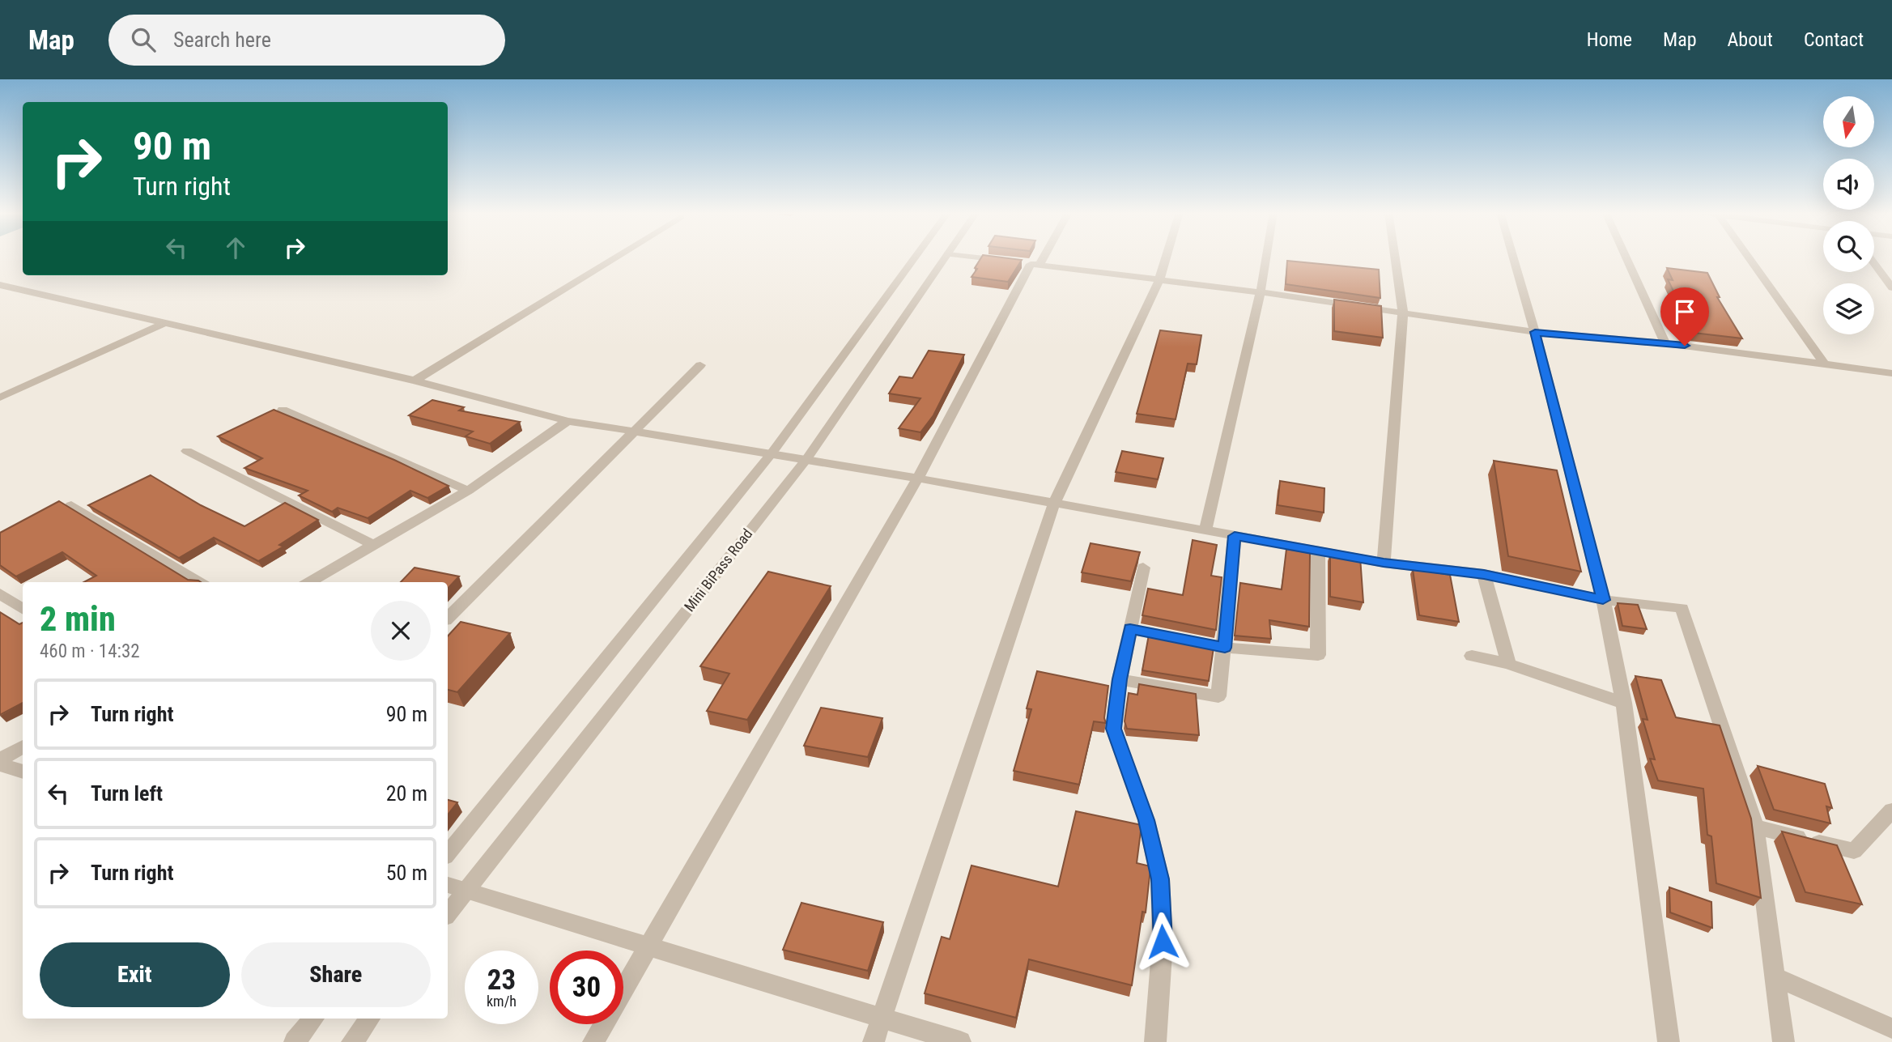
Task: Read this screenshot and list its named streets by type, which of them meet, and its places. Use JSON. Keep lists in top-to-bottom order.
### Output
{
  "streets": {
    "street": ["Mini BiPass Road"]
  },
  "north": "bottom",
  "page": {
    "header": "Map",
    "search": "Search here",
    "nav": [
      "Home",
      "Map",
      "About",
      "Contact"
    ],
    "turn": ["90 m", "Turn right"],
    "heading": ["2 min", "460 m · 14:32"],
    "list": [
      {
        "name": "Turn right",
        "value": "90 m"
      },
      {
        "name": "Turn left",
        "value": "20 m"
      },
      {
        "name": "Turn right",
        "value": "50 m"
      }
    ],
    "buttons": ["Exit", "Share"],
    "speed": "23 km/h",
    "limit": "30"
  }
}
